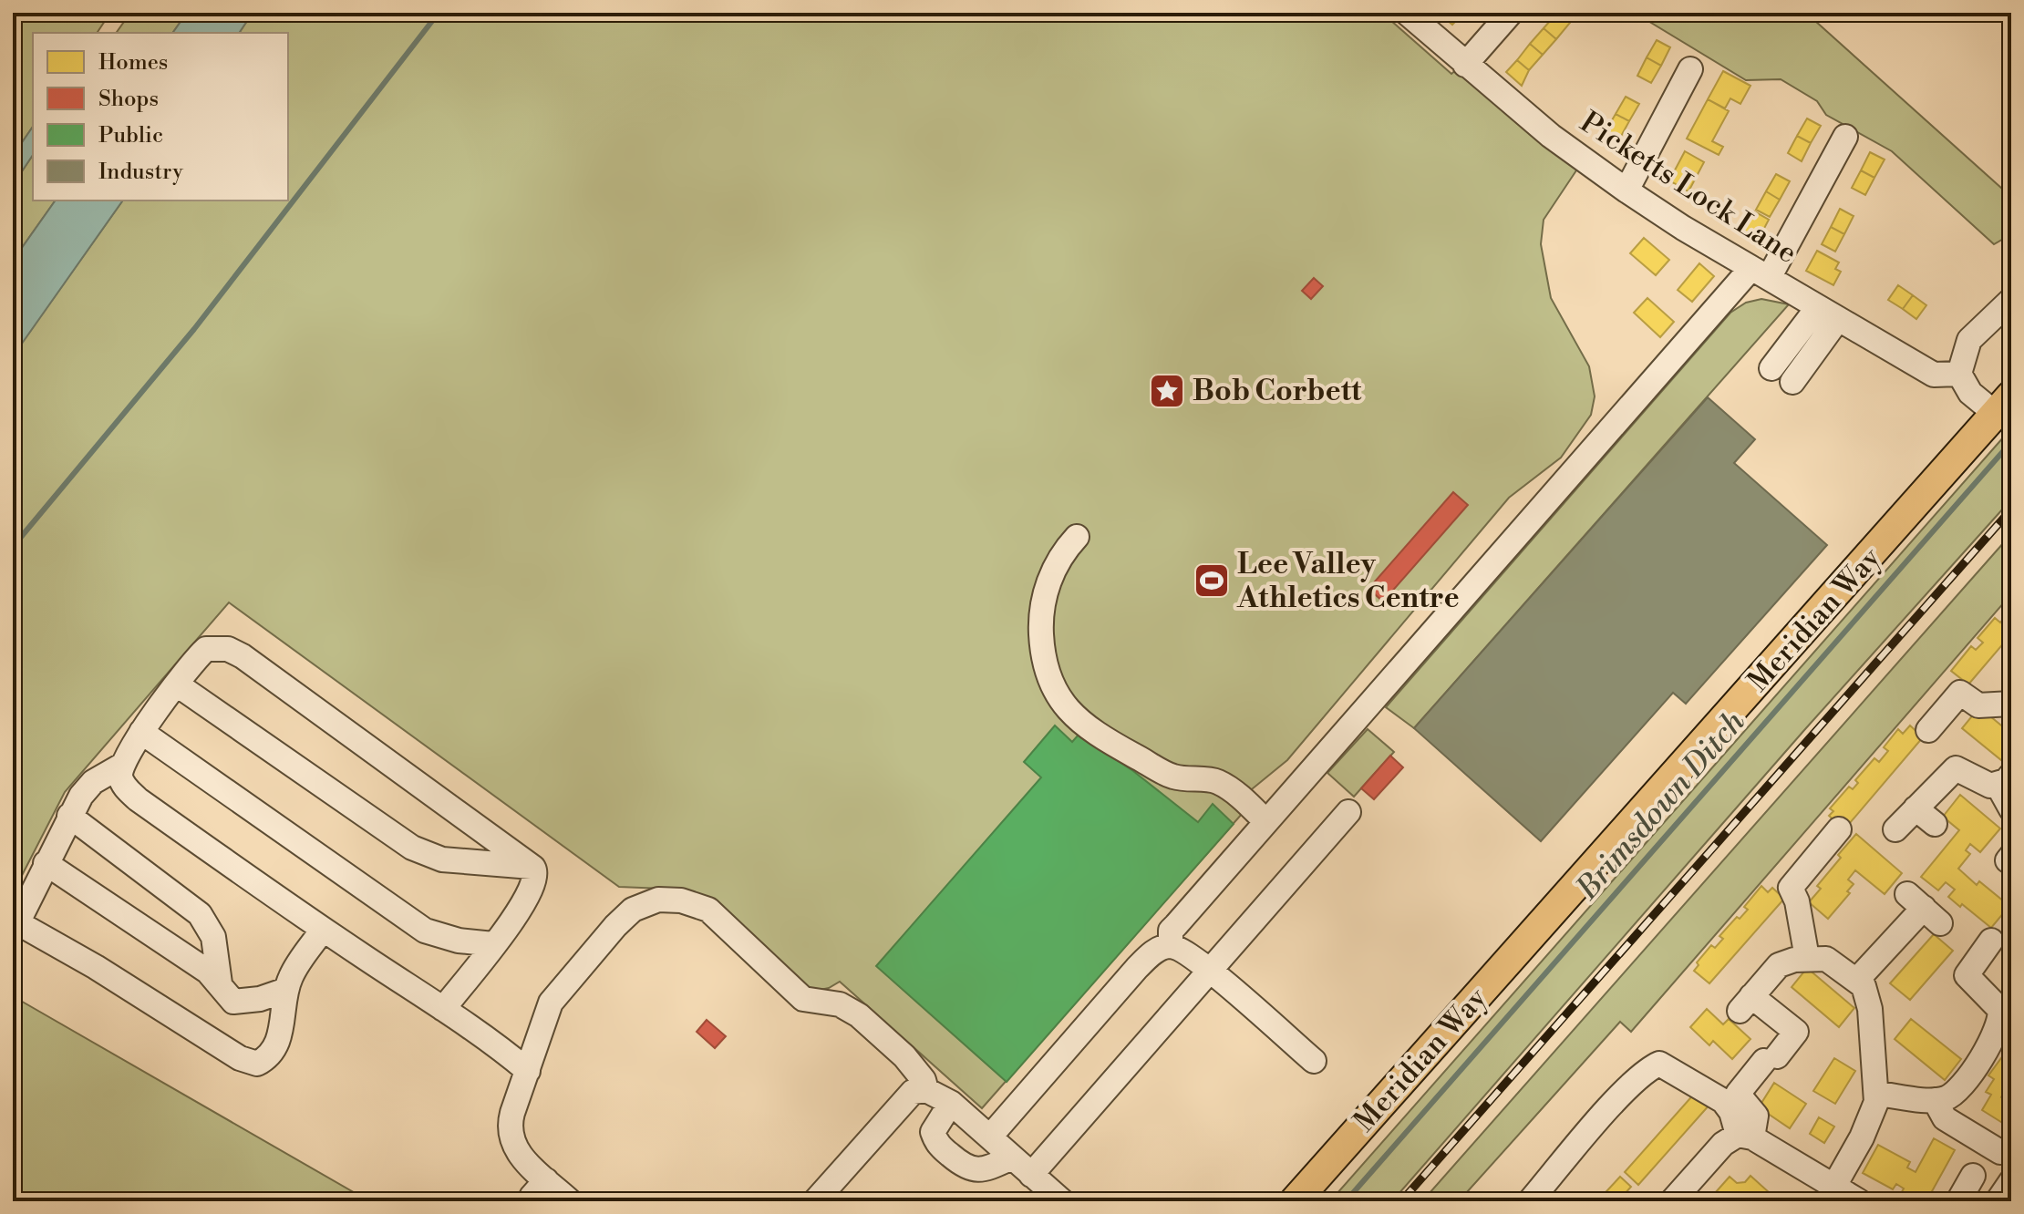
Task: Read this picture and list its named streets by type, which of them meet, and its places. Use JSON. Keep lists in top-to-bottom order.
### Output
{
  "streets": {
    "main road": ["Meridian Way"],
    "street": ["Picketts Lock Lane"]
  },
  "water": ["Brimsdown Ditch"],
  "places": {
    "place": ["Bob Corbett"],
    "sports": ["Lee Valley Athletics Centre"]
  },
  "legend": [
    "Homes",
    "Shops",
    "Public",
    "Industry"
  ]
}
